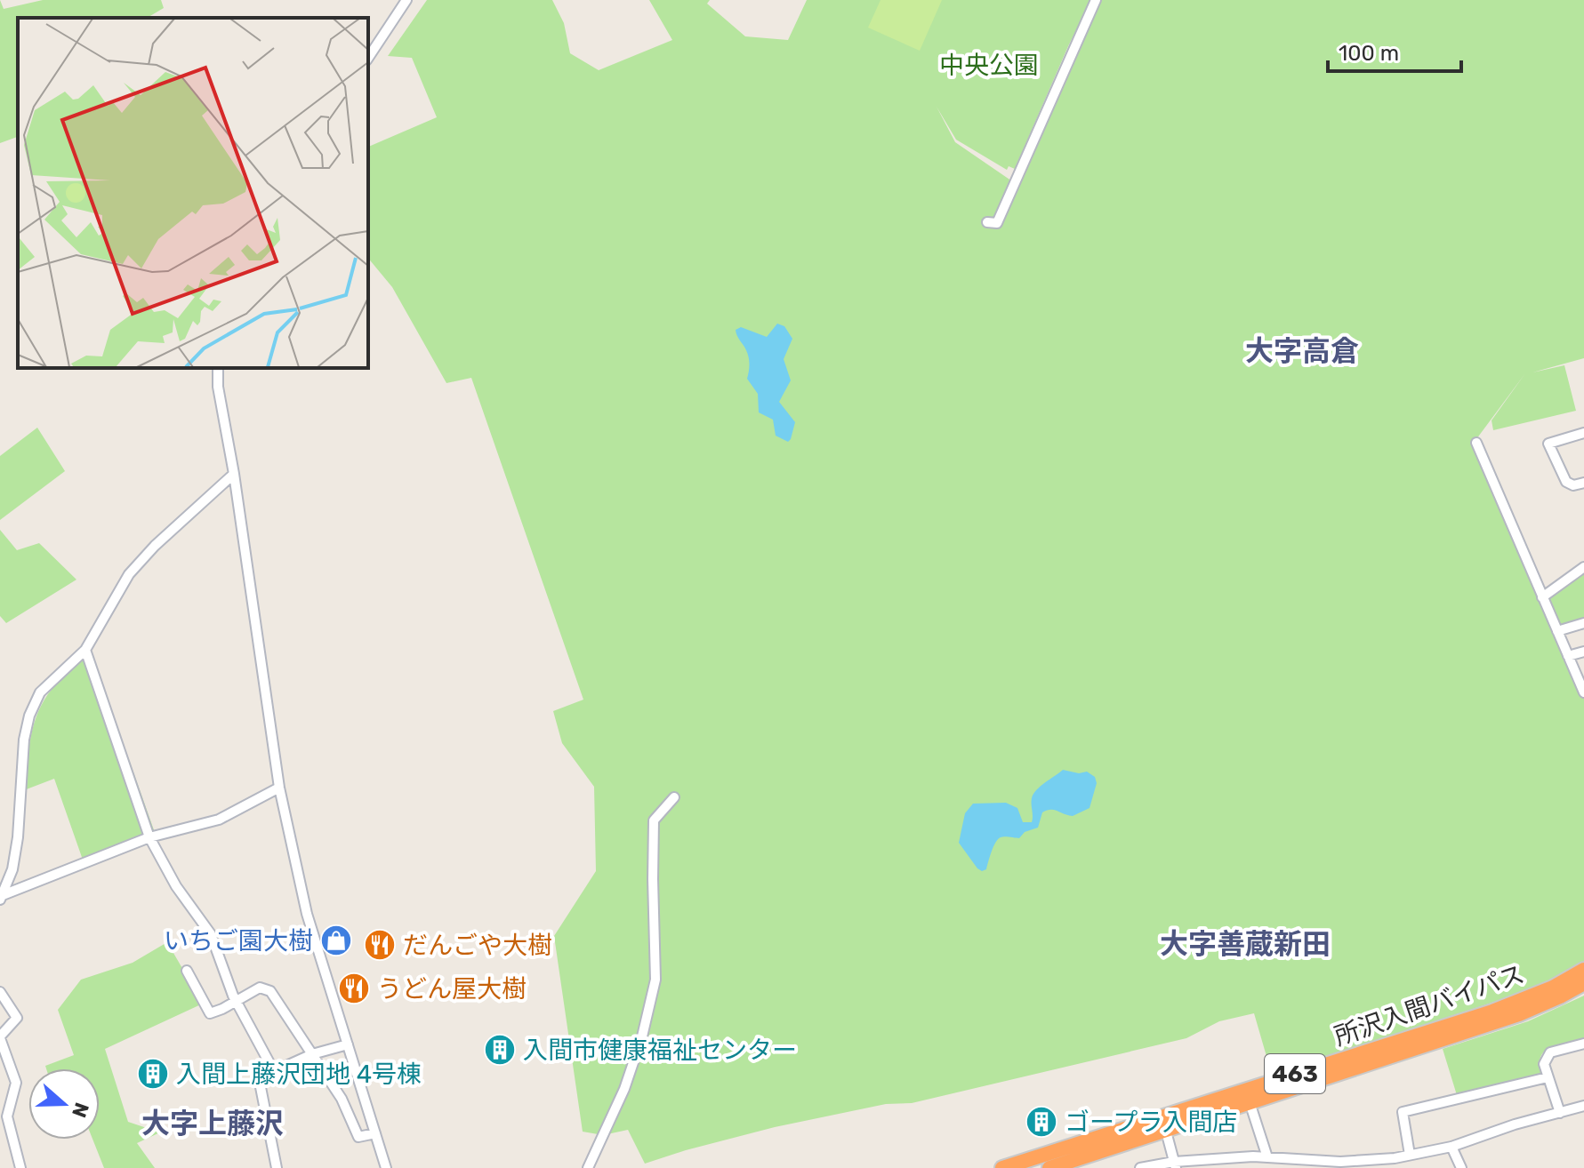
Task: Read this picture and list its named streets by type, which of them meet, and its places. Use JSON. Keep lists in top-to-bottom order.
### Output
{
  "streets": {
    "highway": ["所沢入間バイパス", "463"]
  },
  "districts": ["大字高倉", "大字善蔵新田", "大字上藤沢"],
  "parks": ["中央公園"],
  "places": {
    "shop": ["いちご園大樹"],
    "restaurant": ["だんごや大樹", "うどん屋大樹"],
    "building": ["入間市健康福祉センター", "入間上藤沢団地 4号棟", "ゴープラ入間店"]
  },
  "scale_bar": "100 m",
  "north": "right"
}
